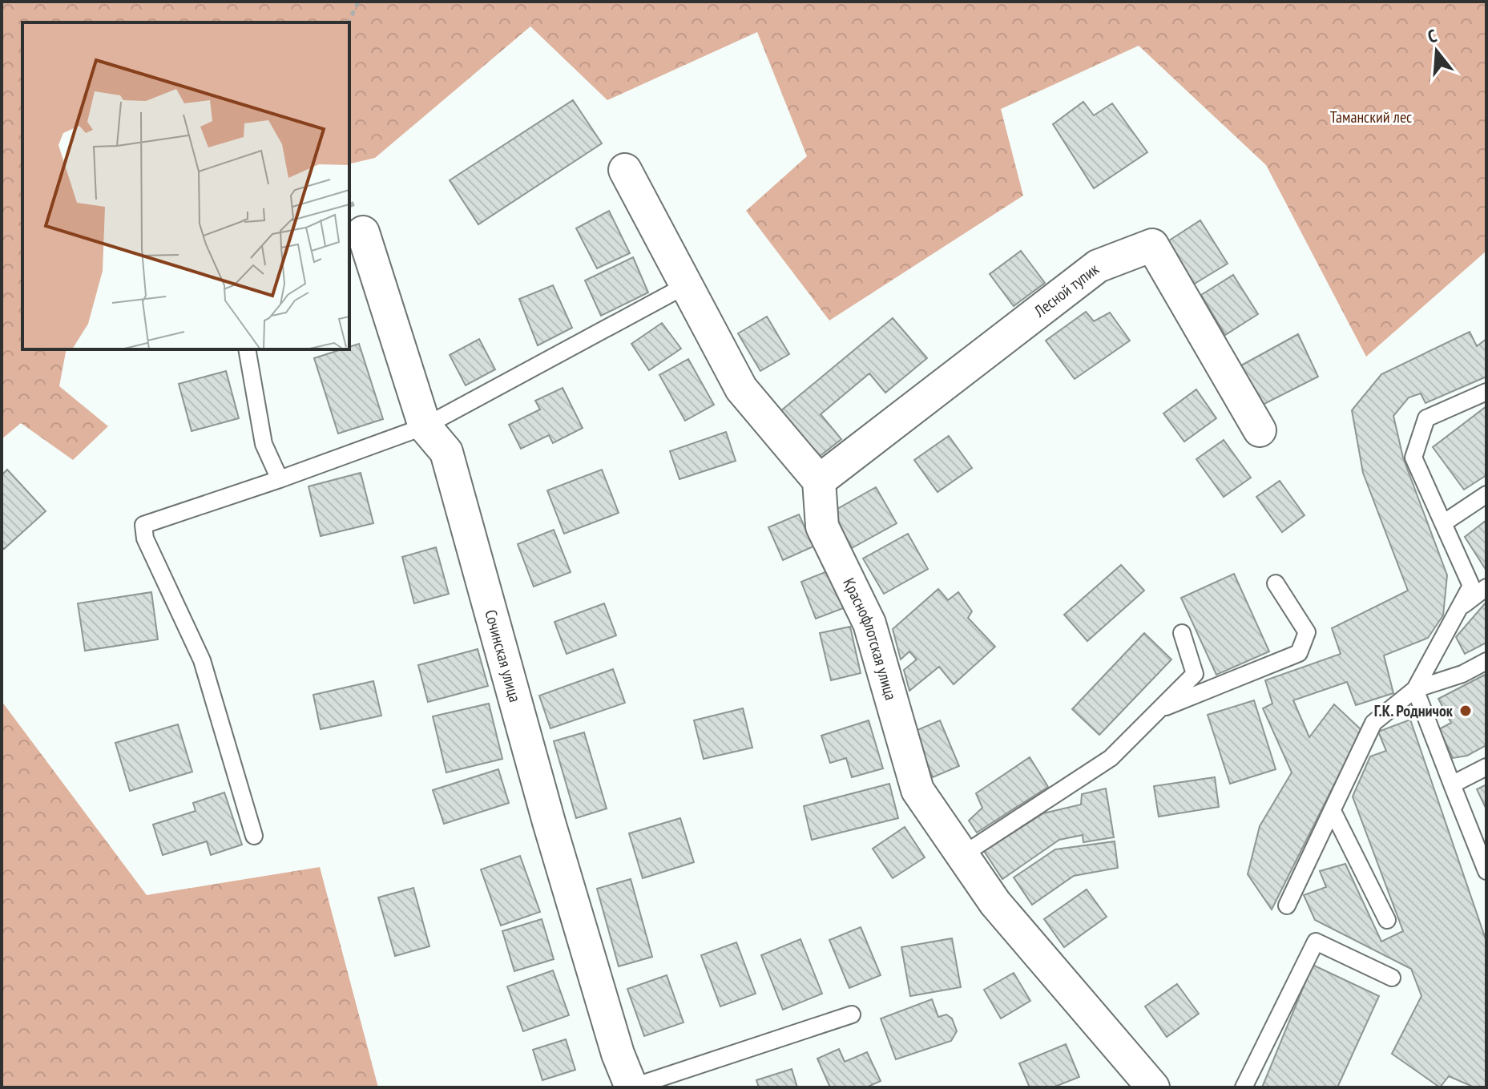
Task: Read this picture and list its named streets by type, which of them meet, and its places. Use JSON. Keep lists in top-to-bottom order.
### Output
{
  "streets": {
    "street": ["Лесной тупик", "Краснофлотская улица", "Сочинская улица"]
  },
  "crossings": [
    ["Лесной тупик", "Краснофлотская улица"]
  ],
  "parks": ["Таманский лес"],
  "places": ["Г.К. Родничок"],
  "north": "top"
}
